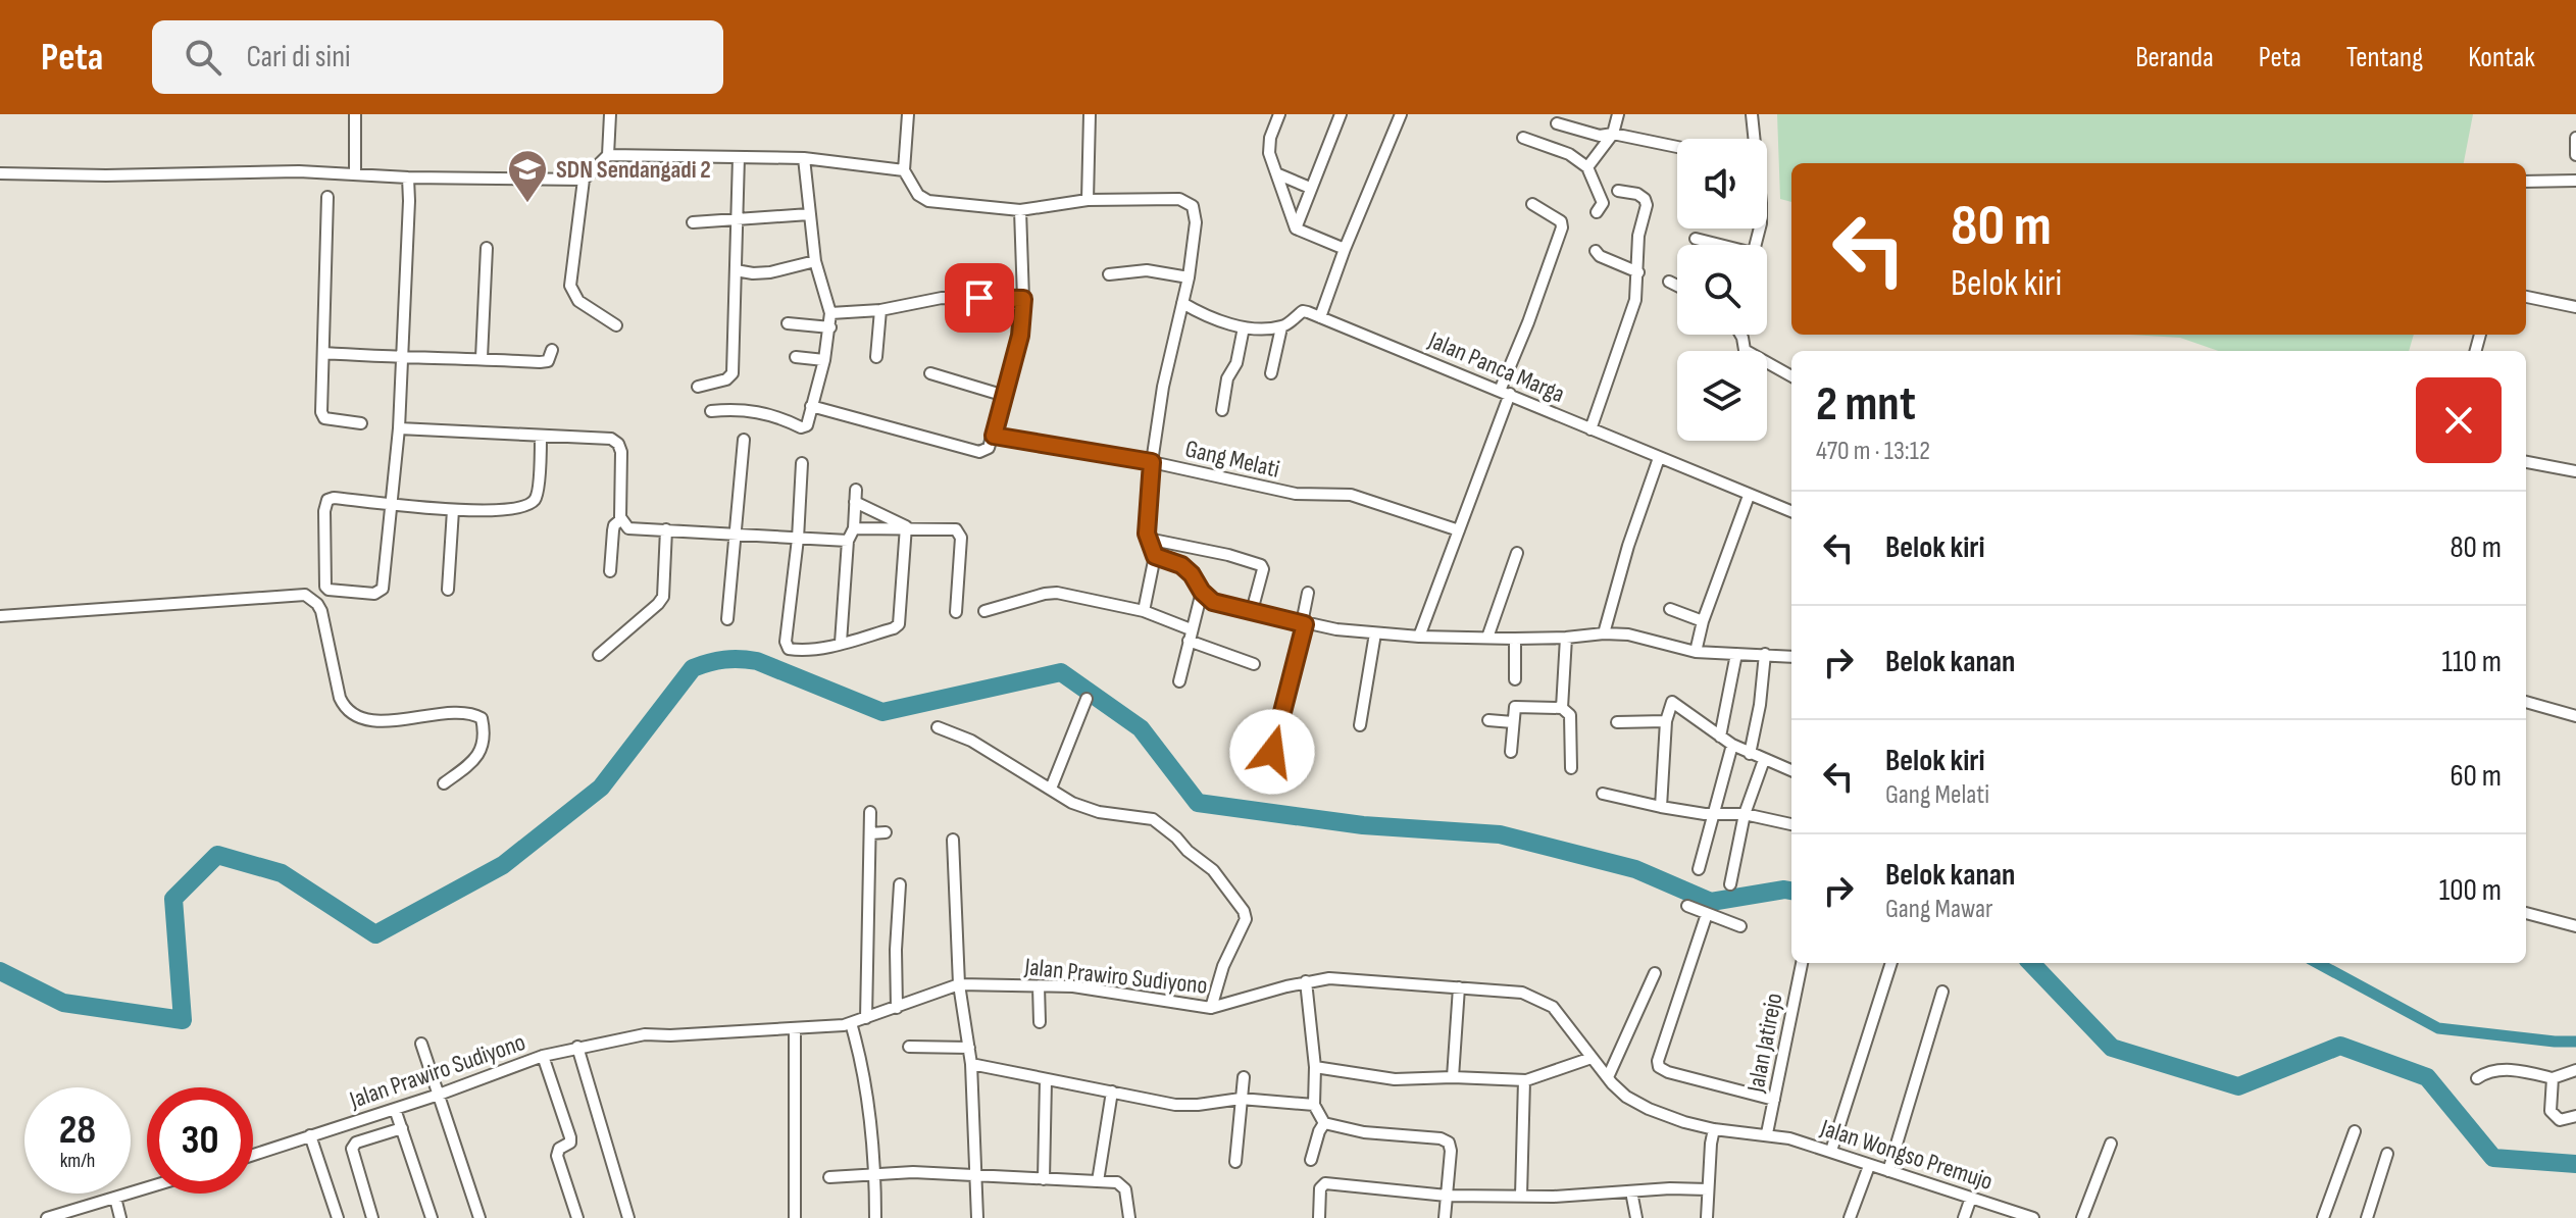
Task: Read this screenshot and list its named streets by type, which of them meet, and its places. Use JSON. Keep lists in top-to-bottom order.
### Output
{
  "streets": {
    "street": [
      "Jalan Panca Marga",
      "Gang Melati",
      "Jalan Prawiro Sudiyono",
      "Jalan Jatirejo",
      "Jalan Wongso Premujo"
    ]
  },
  "crossings": [
    ["Jalan Prawiro Sudiyono", "Jalan Jatirejo"],
    ["Jalan Prawiro Sudiyono", "Jalan Wongso Premujo"],
    ["Jalan Jatirejo", "Jalan Wongso Premujo"]
  ],
  "places": {
    "school or university": ["SDN Sendangadi 2"]
  },
  "page": {
    "header": "Peta",
    "search": "Cari di sini",
    "nav": [
      "Beranda",
      "Peta",
      "Tentang",
      "Kontak"
    ],
    "turn": ["80 m", "Belok kiri"],
    "heading": ["2 mnt", "470 m · 13:12"],
    "list": [
      {
        "name": "Belok kiri",
        "value": "80 m"
      },
      {
        "name": "Belok kanan",
        "value": "110 m"
      },
      {
        "name": "Belok kiri",
        "note": "Gang Melati",
        "value": "60 m"
      },
      {
        "name": "Belok kanan",
        "note": "Gang Mawar",
        "value": "100 m"
      }
    ],
    "speed": "28 km/h",
    "limit": "30"
  }
}
